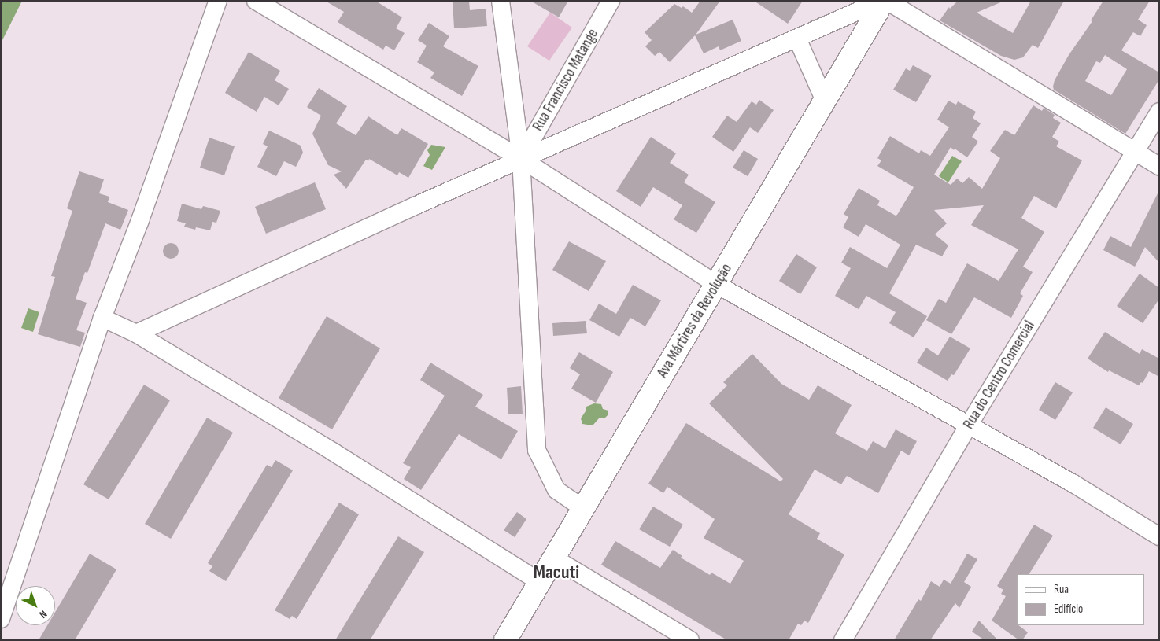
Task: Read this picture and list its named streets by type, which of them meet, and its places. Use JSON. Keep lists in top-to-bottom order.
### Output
{
  "streets": {
    "street": ["Rua Francisco Matange", "Ava Mártires da Revolução", "Rua do Centro Comercial"]
  },
  "districts": ["Macuti"],
  "legend": ["Rua", "Edifício"],
  "north": "bottom right"
}
